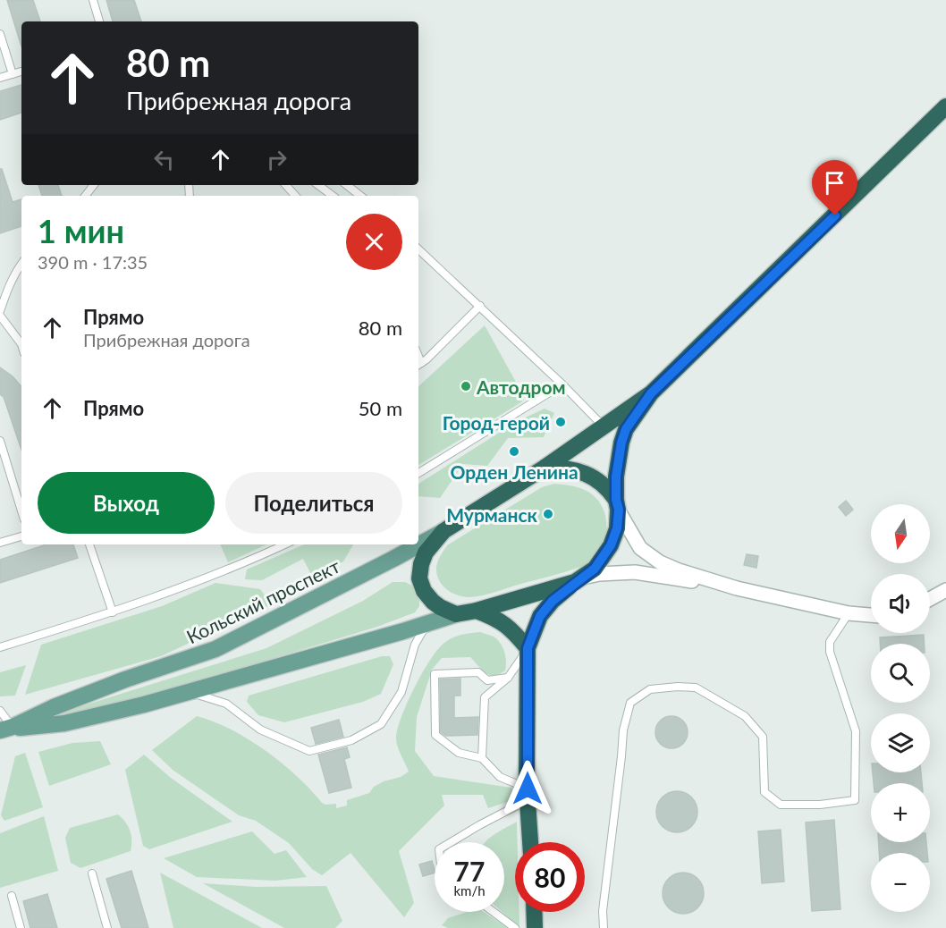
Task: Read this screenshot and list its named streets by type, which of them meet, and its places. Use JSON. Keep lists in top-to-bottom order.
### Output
{
  "streets": {
    "highway": ["Кольский проспект"]
  },
  "places": [
    "Автодром",
    "Город-герой",
    "Орден Ленина",
    "Мурманск"
  ],
  "north": "bottom",
  "page": {
    "turn": ["80 m", "Прибрежная дорога"],
    "heading": ["1 мин", "390 m · 17:35"],
    "list": [
      {
        "name": "Прямо",
        "note": "Прибрежная дорога",
        "value": "80 m"
      },
      {
        "name": "Прямо",
        "value": "50 m"
      }
    ],
    "buttons": ["Выход", "Поделиться"],
    "map_buttons": ["+", "−"],
    "speed": "77 km/h",
    "limit": "80"
  }
}
